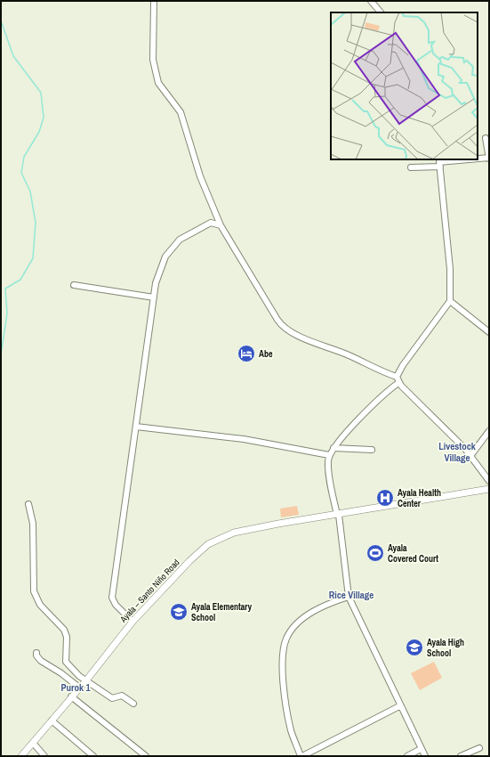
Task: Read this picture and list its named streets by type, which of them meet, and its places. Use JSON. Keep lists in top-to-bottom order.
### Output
{
  "streets": {
    "street": ["Ayala – Santo Niño Road"]
  },
  "districts": ["Livestock Village", "Rice Village", "Purok 1"],
  "places": {
    "hotel": ["Abe"],
    "hospital": ["Ayala Health Center"],
    "sports": ["Ayala Covered Court"],
    "school or university": ["Ayala Elementary School", "Ayala High School"]
  }
}
